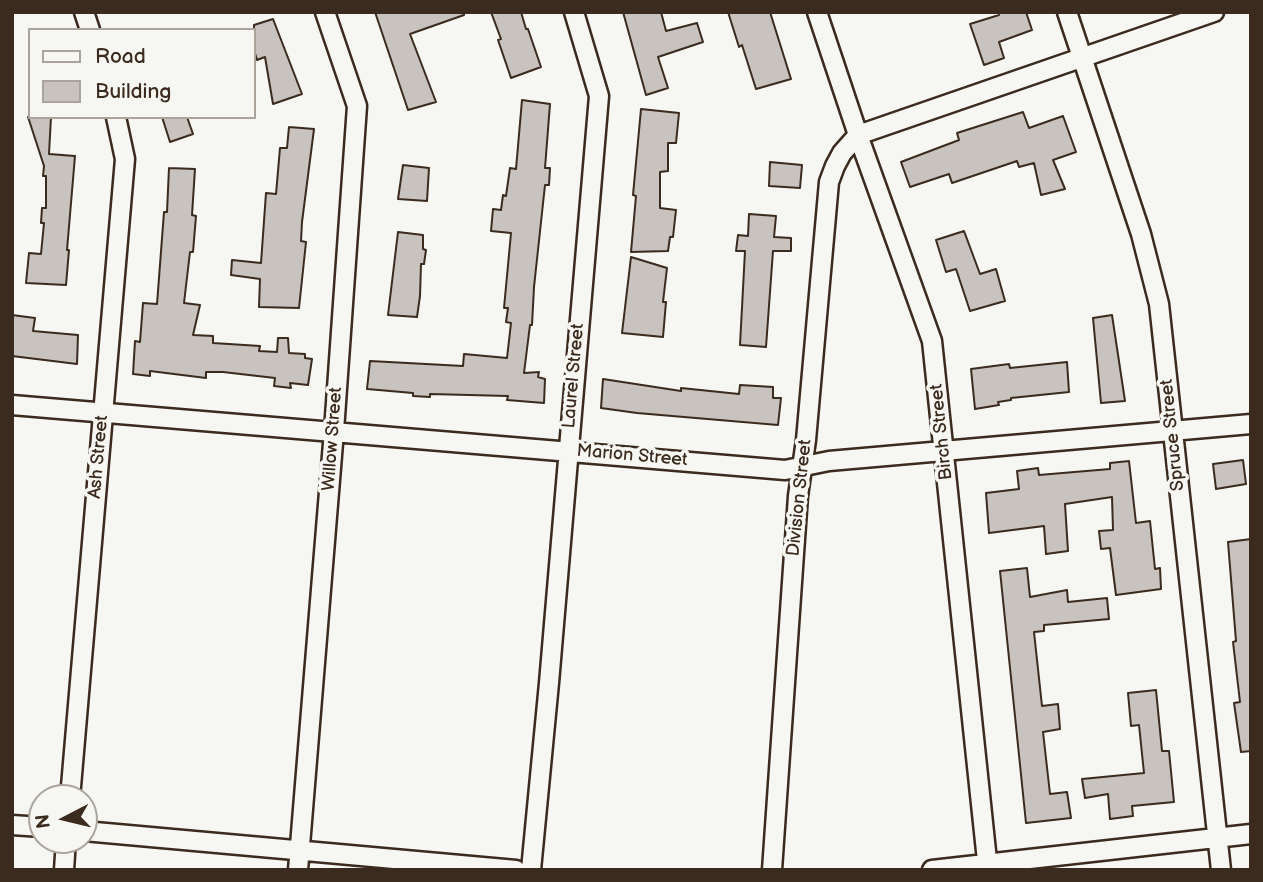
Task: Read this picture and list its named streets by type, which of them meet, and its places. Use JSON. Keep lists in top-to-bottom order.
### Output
{
  "streets": {
    "street": [
      "Laurel Street",
      "Birch Street",
      "Spruce Street",
      "Willow Street",
      "Marion Street",
      "Ash Street",
      "Division Street"
    ]
  },
  "crossings": [
    ["Laurel Street", "Marion Street"],
    ["Birch Street", "Marion Street"],
    ["Birch Street", "Division Street"],
    ["Spruce Street", "Marion Street"],
    ["Willow Street", "Marion Street"],
    ["Marion Street", "Ash Street"],
    ["Marion Street", "Division Street"]
  ],
  "legend": ["Road", "Building"],
  "north": "left"
}
